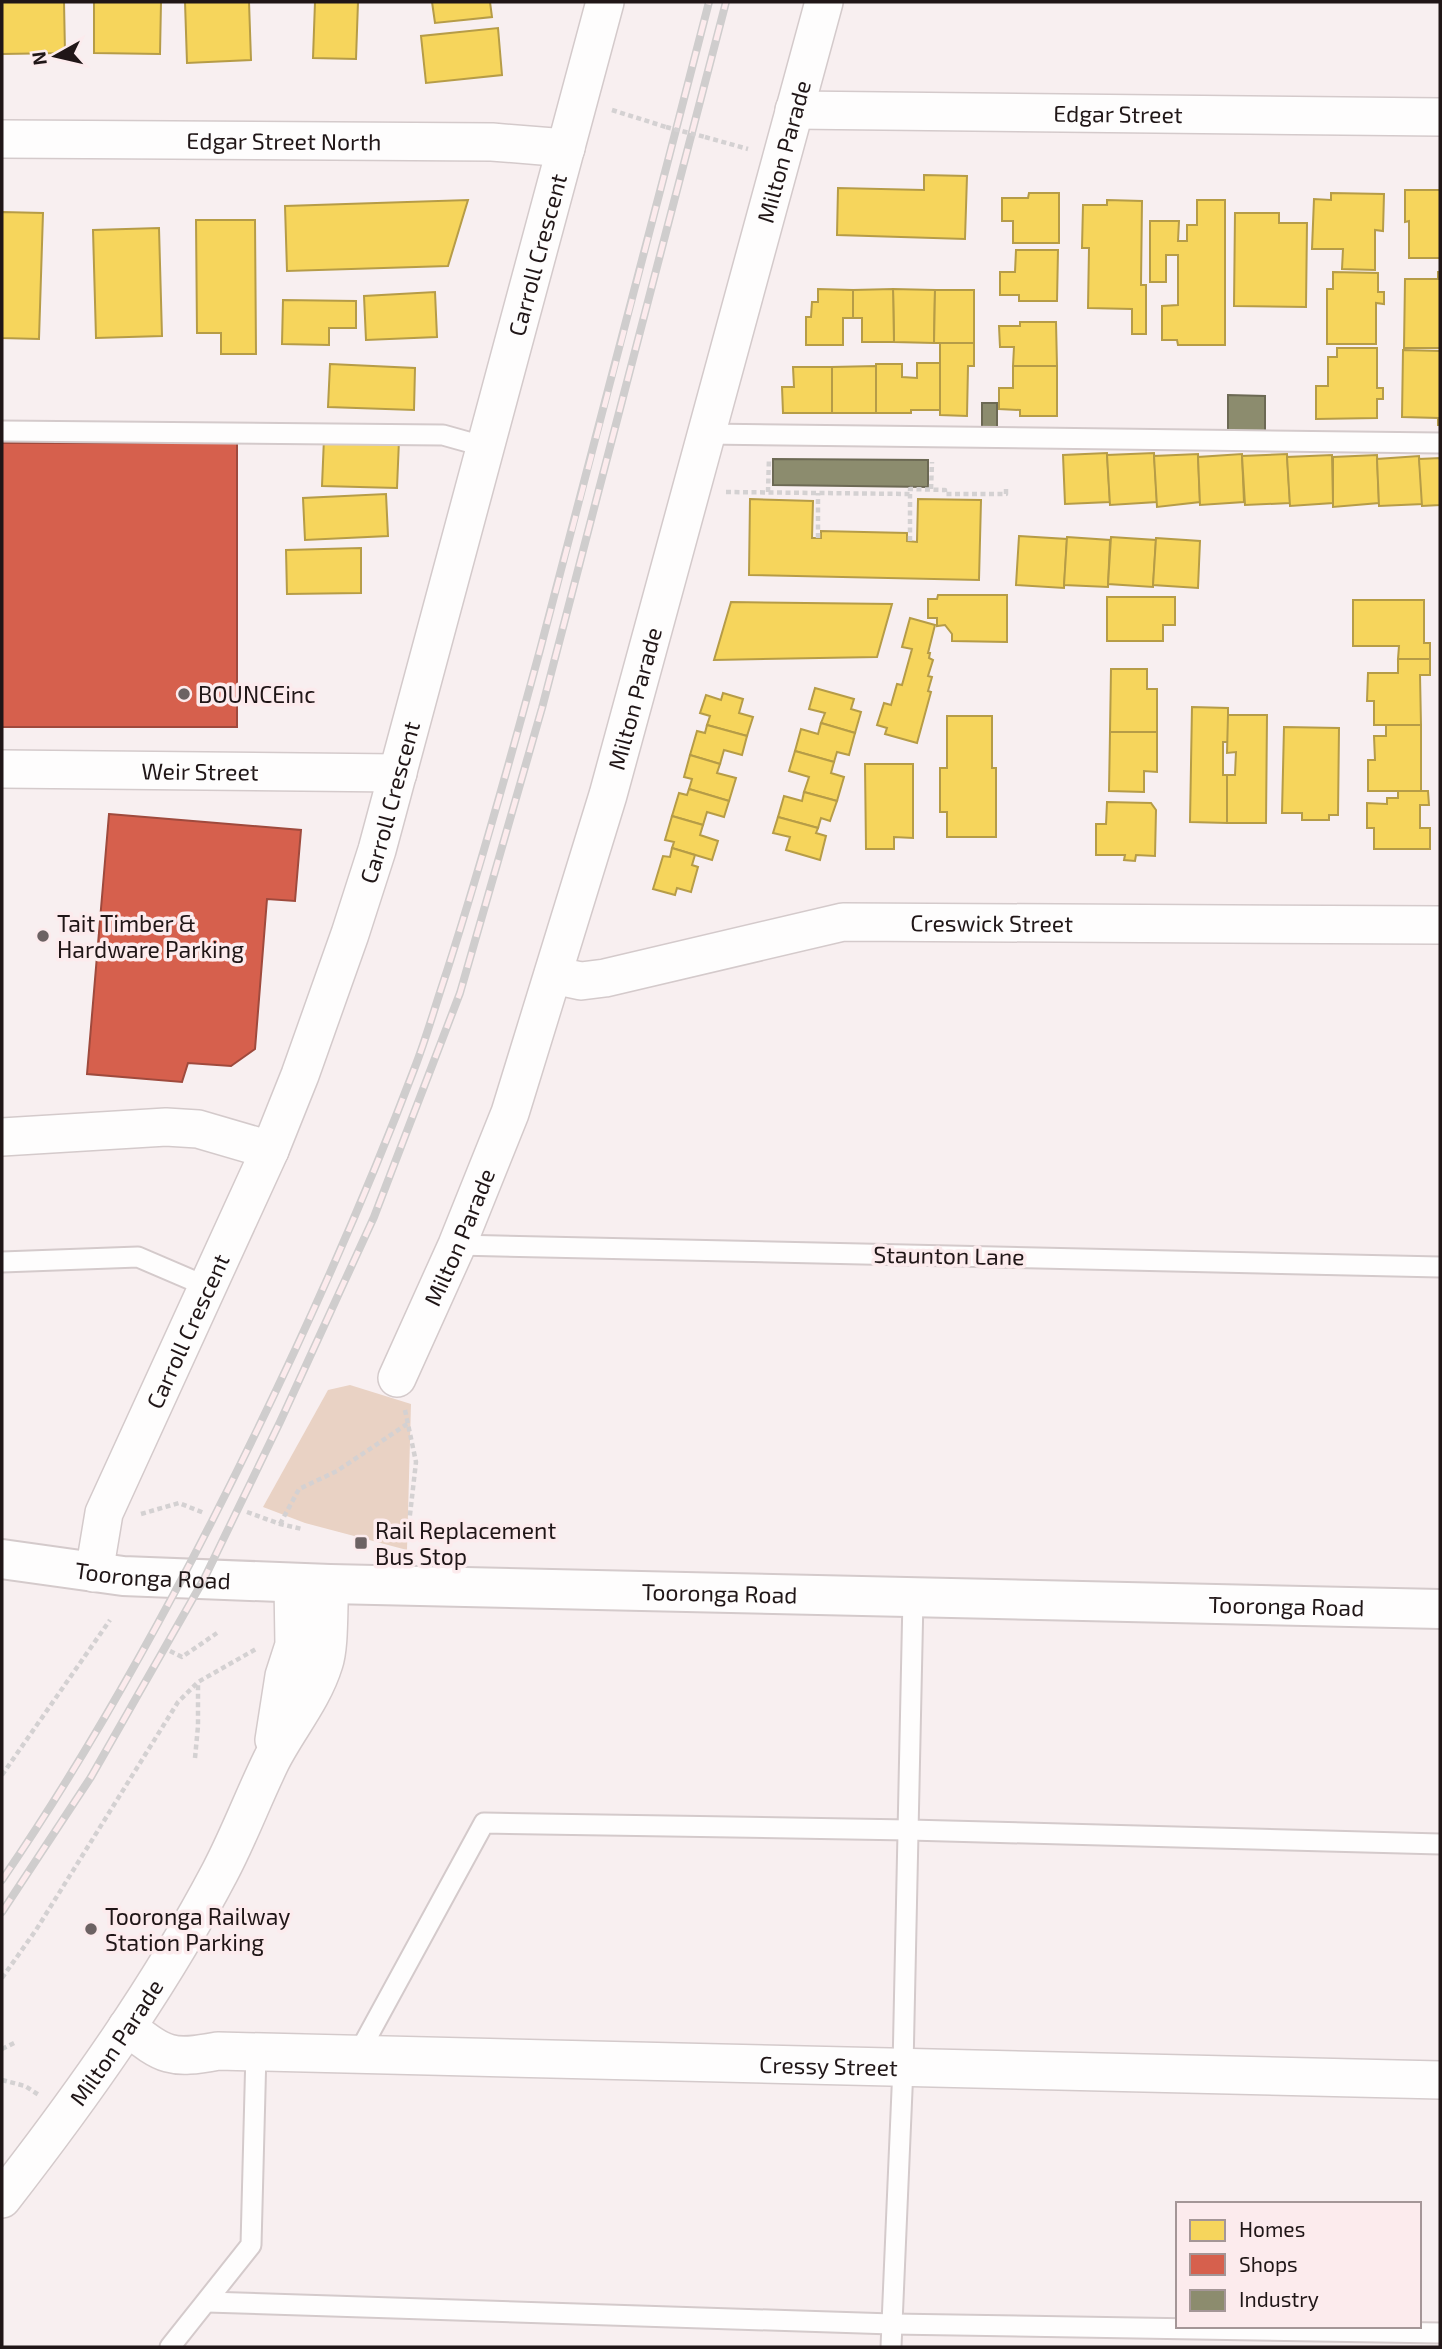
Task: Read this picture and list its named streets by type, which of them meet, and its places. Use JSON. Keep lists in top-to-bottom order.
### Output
{
  "streets": {
    "main road": ["Tooronga Road"],
    "street": [
      "Edgar Street",
      "Edgar Street North",
      "Milton Parade",
      "Carroll Crescent",
      "Weir Street",
      "Creswick Street",
      "Cressy Street"
    ],
    "lane": ["Staunton Lane"]
  },
  "crossings": [
    ["Edgar Street", "Milton Parade"],
    ["Edgar Street North", "Carroll Crescent"],
    ["Milton Parade", "Creswick Street"],
    ["Milton Parade", "Staunton Lane"],
    ["Milton Parade", "Tooronga Road"],
    ["Milton Parade", "Cressy Street"],
    ["Carroll Crescent", "Weir Street"],
    ["Carroll Crescent", "Tooronga Road"]
  ],
  "places": {
    "other": ["BOUNCEinc", "Tait Timber & Hardware Parking", "Tooronga Railway Station Parking"],
    "transit": ["Rail Replacement Bus Stop"]
  },
  "legend": ["Homes", "Shops", "Industry"],
  "north": "left"
}
